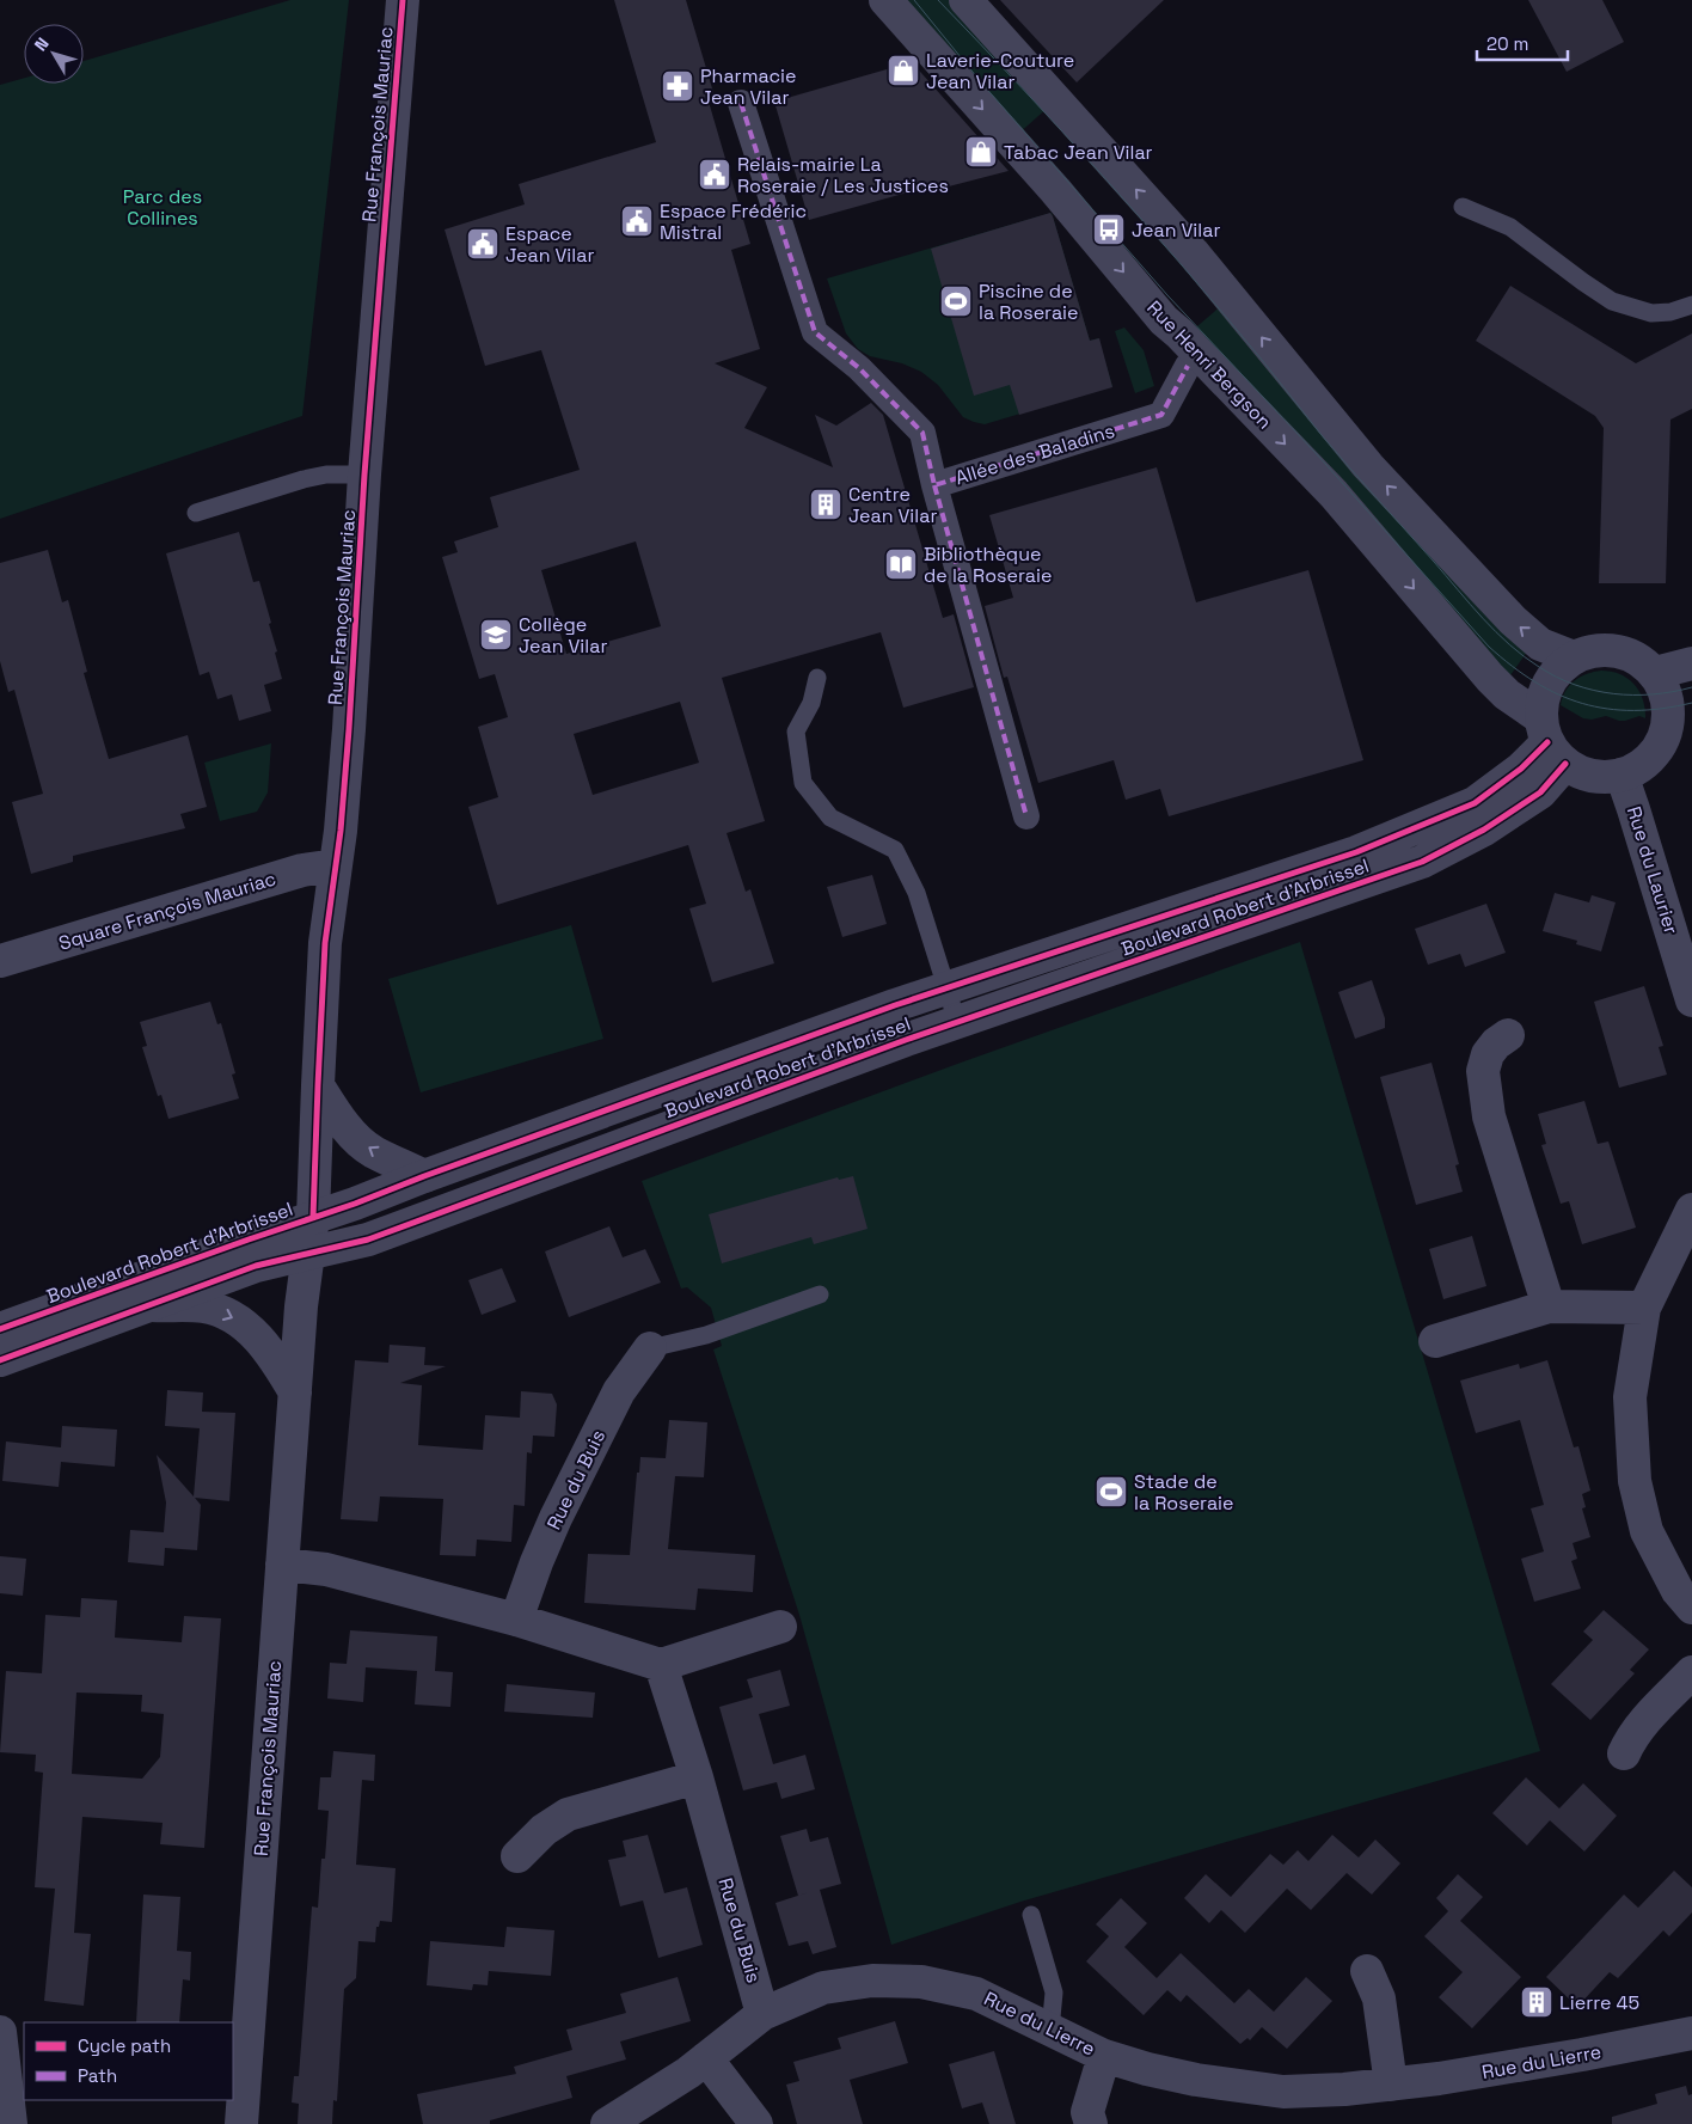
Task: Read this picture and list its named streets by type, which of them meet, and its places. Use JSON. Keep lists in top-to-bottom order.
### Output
{
  "streets": {
    "street": [
      "Rue François Mauriac",
      "Rue Henri Bergson",
      "Allée des Baladins",
      "Rue du Laurier",
      "Boulevard Robert d'Arbrissel",
      "Square François Mauriac",
      "Rue du Buis",
      "Rue du Lierre"
    ]
  },
  "crossings": [
    ["Rue François Mauriac", "Boulevard Robert d'Arbrissel"],
    ["Rue François Mauriac", "Square François Mauriac"],
    ["Rue Henri Bergson", "Rue du Laurier"],
    ["Rue Henri Bergson", "Boulevard Robert d'Arbrissel"],
    ["Rue du Laurier", "Boulevard Robert d'Arbrissel"],
    ["Rue du Buis", "Rue du Lierre"]
  ],
  "parks": ["Parc des Collines"],
  "places": {
    "shop": ["Laverie-Couture Jean Vilar", "Tabac Jean Vilar"],
    "pharmacy": ["Pharmacie Jean Vilar"],
    "public building": ["Relais-mairie La Roseraie / Les Justices", "Espace Frédéric Mistral", "Espace Jean Vilar"],
    "bus stop": ["Jean Vilar"],
    "sports": ["Piscine de la Roseraie", "Stade de la Roseraie"],
    "building": ["Centre Jean Vilar", "Lierre 45"],
    "library": ["Bibliothèque de la Roseraie"],
    "school or university": ["Collège Jean Vilar"]
  },
  "legend": ["Cycle path", "Path"],
  "scale_bar": "20 m",
  "north": "top left"
}
